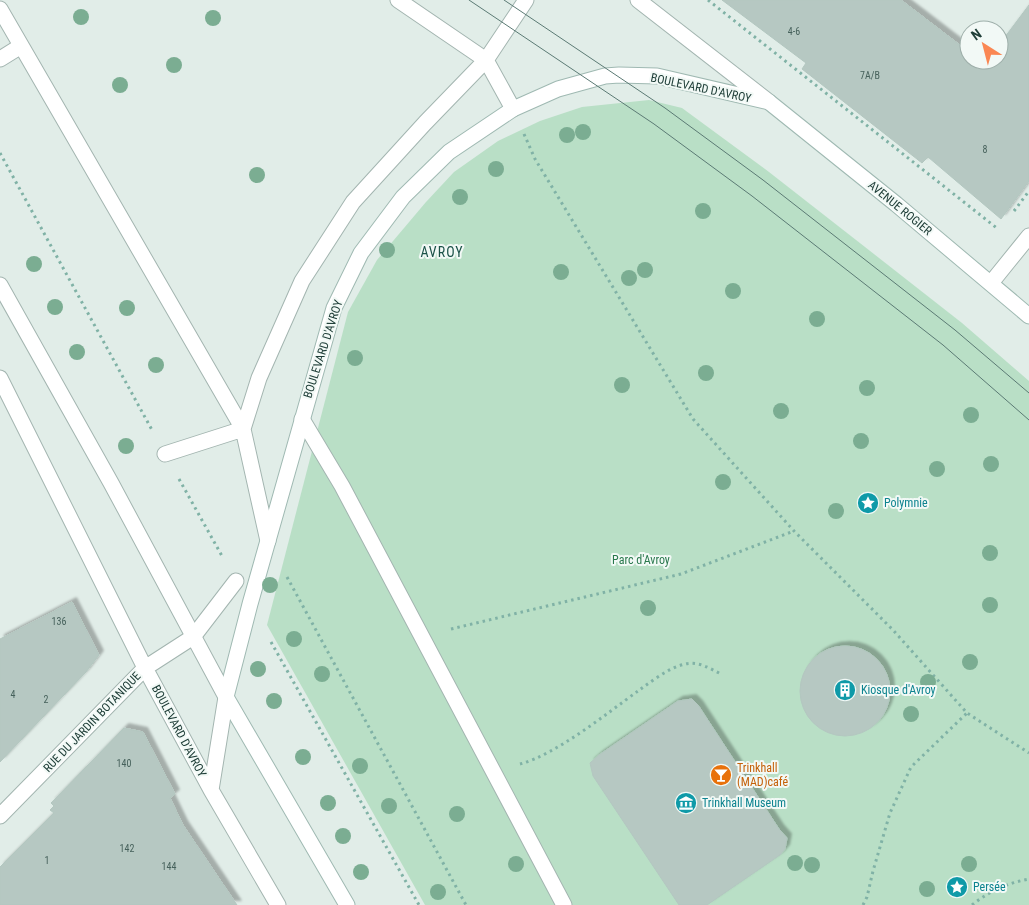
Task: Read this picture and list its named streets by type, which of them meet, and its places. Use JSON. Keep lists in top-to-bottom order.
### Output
{
  "streets": {
    "street": ["BOULEVARD D'AVROY", "AVENUE ROGIER", "RUE DU JARDIN BOTANIQUE"]
  },
  "crossings": [
    ["BOULEVARD D'AVROY", "AVENUE ROGIER"],
    ["BOULEVARD D'AVROY", "RUE DU JARDIN BOTANIQUE"]
  ],
  "districts": ["AVROY"],
  "parks": ["Parc d'Avroy"],
  "places": {
    "place": ["Polymnie", "Persée"],
    "building": ["Kiosque d'Avroy"],
    "bar": ["Trinkhall (MAD)café"],
    "museum": ["Trinkhall Museum"]
  },
  "house_numbers": [
    "4-6",
    "7A/B",
    "8",
    "136",
    "4",
    "2",
    "140",
    "142",
    "1",
    "144"
  ],
  "north": "top left"
}
